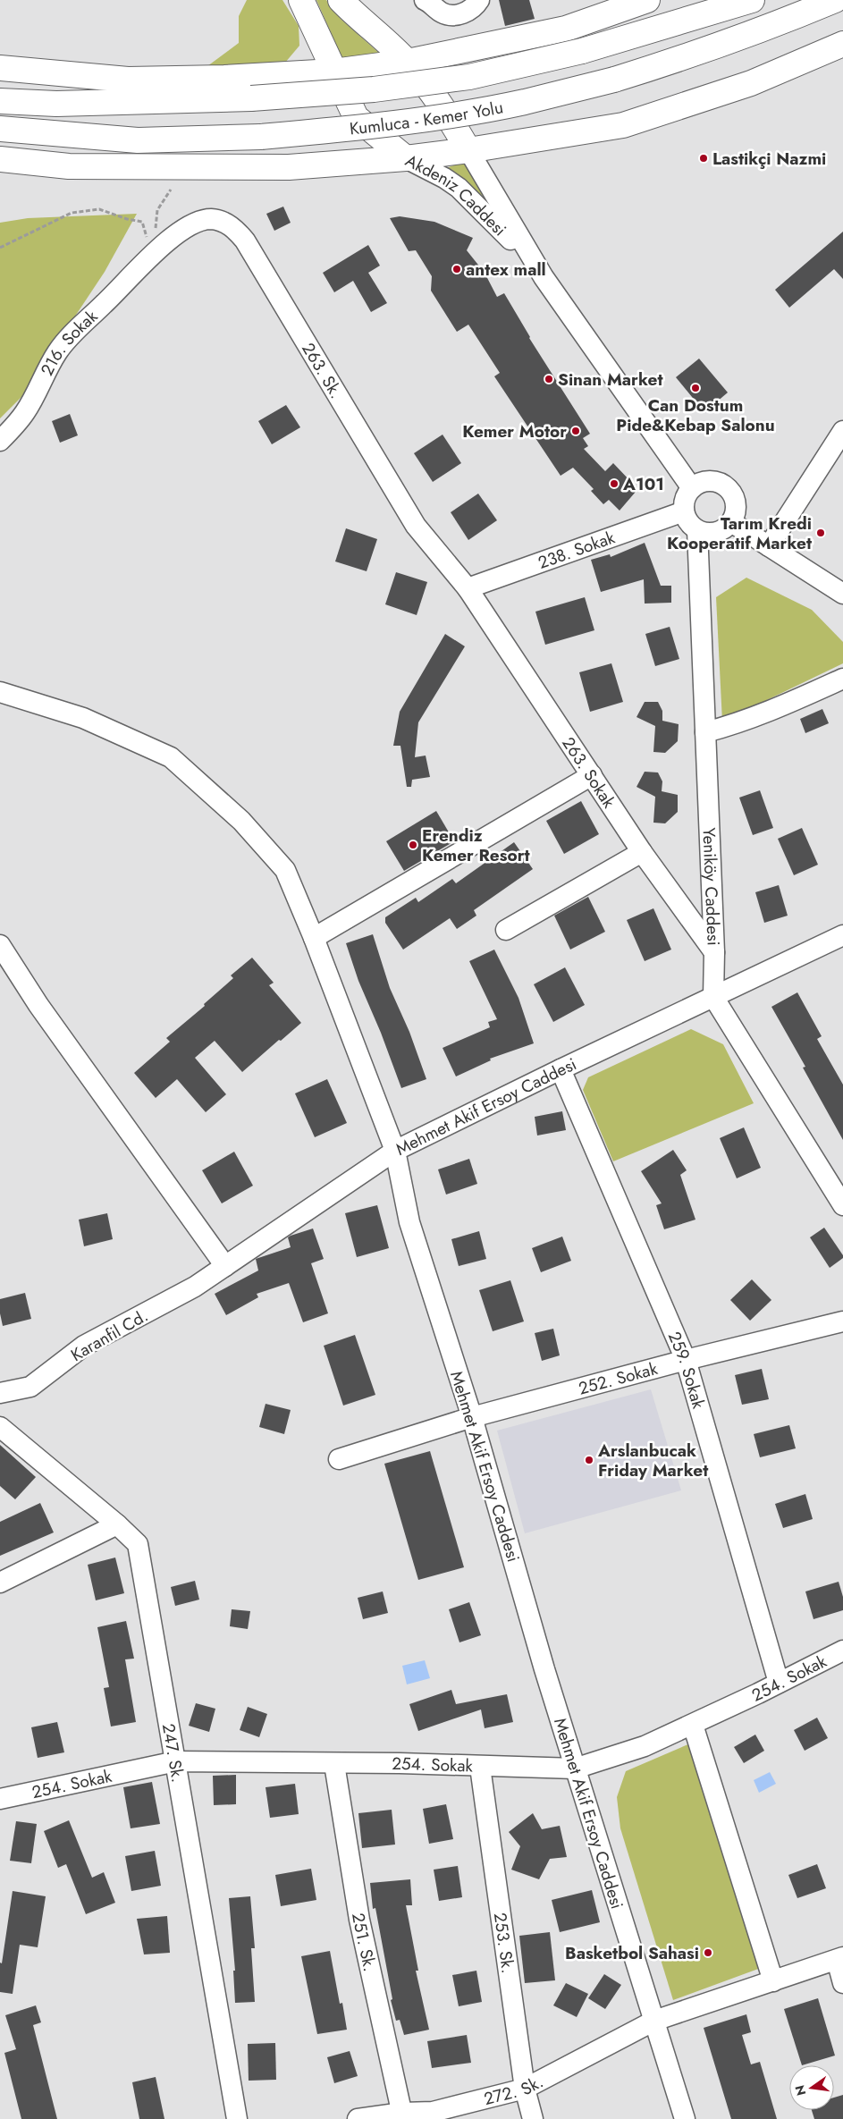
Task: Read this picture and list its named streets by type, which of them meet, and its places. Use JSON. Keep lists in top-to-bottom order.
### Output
{
  "streets": {
    "main road": ["Kumluca - Kemer Yolu", "Akdeniz Caddesi"],
    "street": [
      "216. Sokak",
      "263. Sk.",
      "238. Sokak",
      "263. Sokak",
      "Yeniköy Caddesi",
      "Mehmet Akif Ersoy Caddesi",
      "Karanfil Cd.",
      "259. Sokak",
      "252. Sokak",
      "254. Sokak",
      "247. Sk.",
      "251. Sk.",
      "253. Sk.",
      "272. Sk."
    ]
  },
  "crossings": [
    ["Akdeniz Caddesi", "238. Sokak"],
    ["Akdeniz Caddesi", "Yeniköy Caddesi"],
    ["216. Sokak", "263. Sk."],
    ["263. Sk.", "238. Sokak"],
    ["263. Sk.", "263. Sokak"],
    ["238. Sokak", "263. Sokak"],
    ["238. Sokak", "Yeniköy Caddesi"],
    ["263. Sokak", "Yeniköy Caddesi"],
    ["Yeniköy Caddesi", "Mehmet Akif Ersoy Caddesi"],
    ["Mehmet Akif Ersoy Caddesi", "Karanfil Cd."],
    ["Mehmet Akif Ersoy Caddesi", "259. Sokak"],
    ["Mehmet Akif Ersoy Caddesi", "252. Sokak"],
    ["Mehmet Akif Ersoy Caddesi", "254. Sokak"],
    ["Mehmet Akif Ersoy Caddesi", "272. Sk."],
    ["259. Sokak", "252. Sokak"],
    ["259. Sokak", "254. Sokak"],
    ["254. Sokak", "247. Sk."],
    ["254. Sokak", "251. Sk."],
    ["254. Sokak", "253. Sk."],
    ["251. Sk.", "272. Sk."],
    ["253. Sk.", "272. Sk."]
  ],
  "places": [
    "Lastikçi Nazmi",
    "antex mall",
    "Sinan Market",
    "Can Dostum Pide&Kebap Salonu",
    "Kemer Motor",
    "A101",
    "Tarım Kredi Kooperatif Market",
    "Erendiz Kemer Resort",
    "Arslanbucak Friday Market",
    "Basketbol Sahasi"
  ],
  "north": "left"
}
